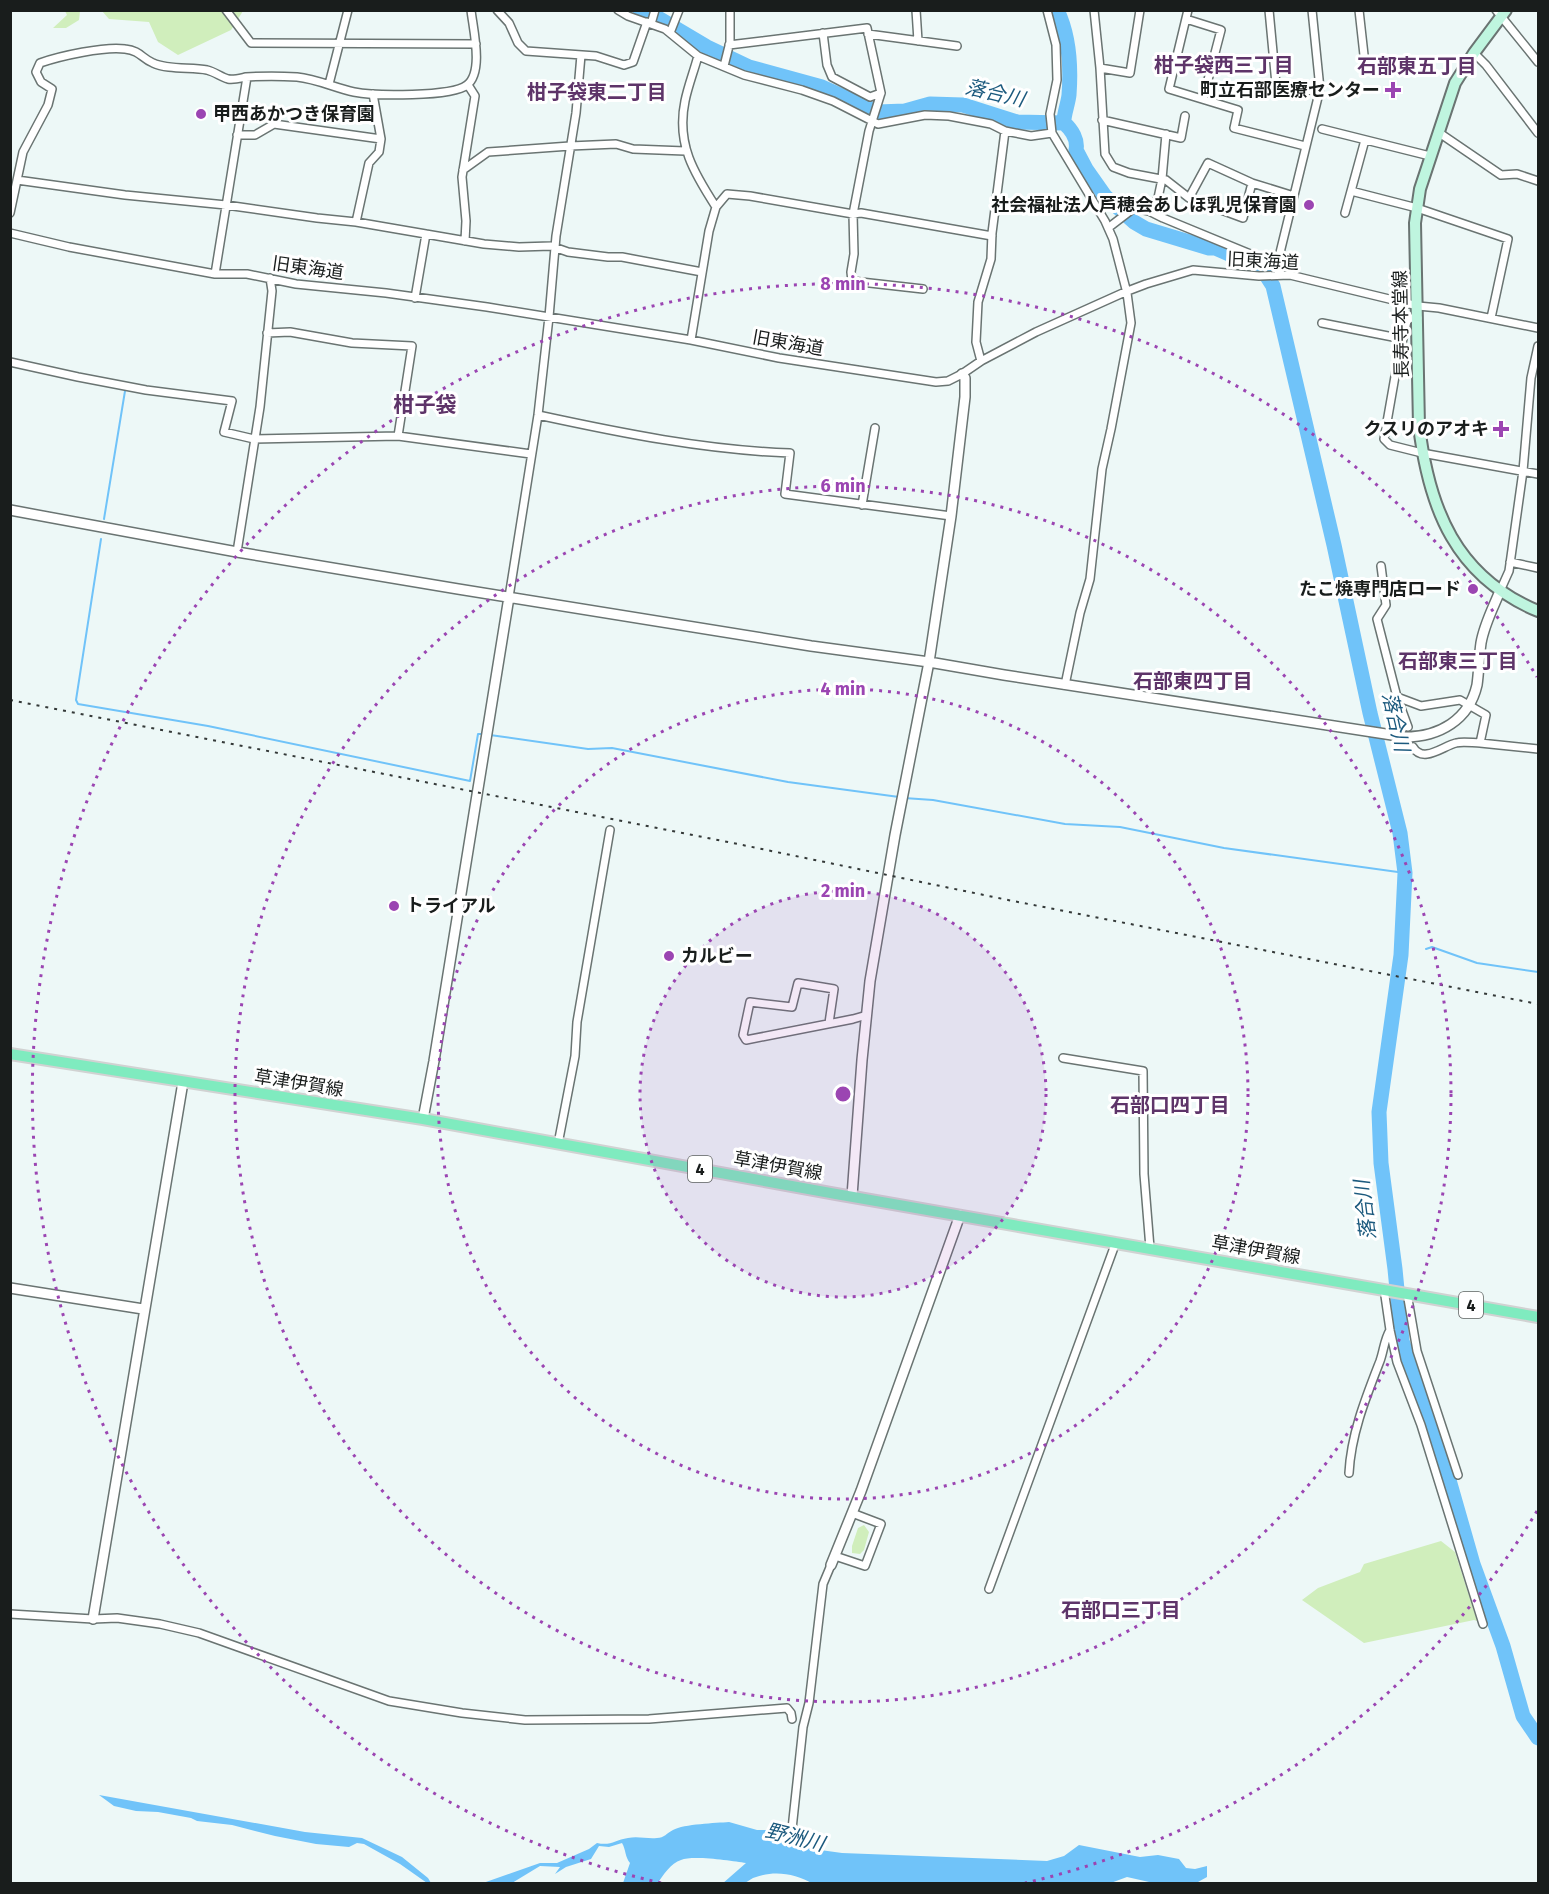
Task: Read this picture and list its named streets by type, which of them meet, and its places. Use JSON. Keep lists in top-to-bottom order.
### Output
{
  "streets": {
    "main road": ["長寿寺本堂線", "草津伊賀線", "4"],
    "street": ["旧東海道"]
  },
  "crossings": [
    ["旧東海道", "長寿寺本堂線"]
  ],
  "districts": [
    "柑子袋西三丁目",
    "石部東五丁目",
    "柑子袋東二丁目",
    "柑子袋",
    "石部東三丁目",
    "石部東四丁目",
    "石部口四丁目",
    "石部口三丁目"
  ],
  "water": ["落合川", "野洲川"],
  "places": {
    "health": ["町立石部医療センター", "クスリのアオキ"],
    "other": [
      "甲西あかつき保育園",
      "社会福祉法人芦穂会あしほ乳児保育園",
      "たこ焼専門店ロード",
      "トライアル",
      "カルビー"
    ]
  },
  "rings": [
    "8 min",
    "6 min",
    "4 min",
    "2 min"
  ]
}
